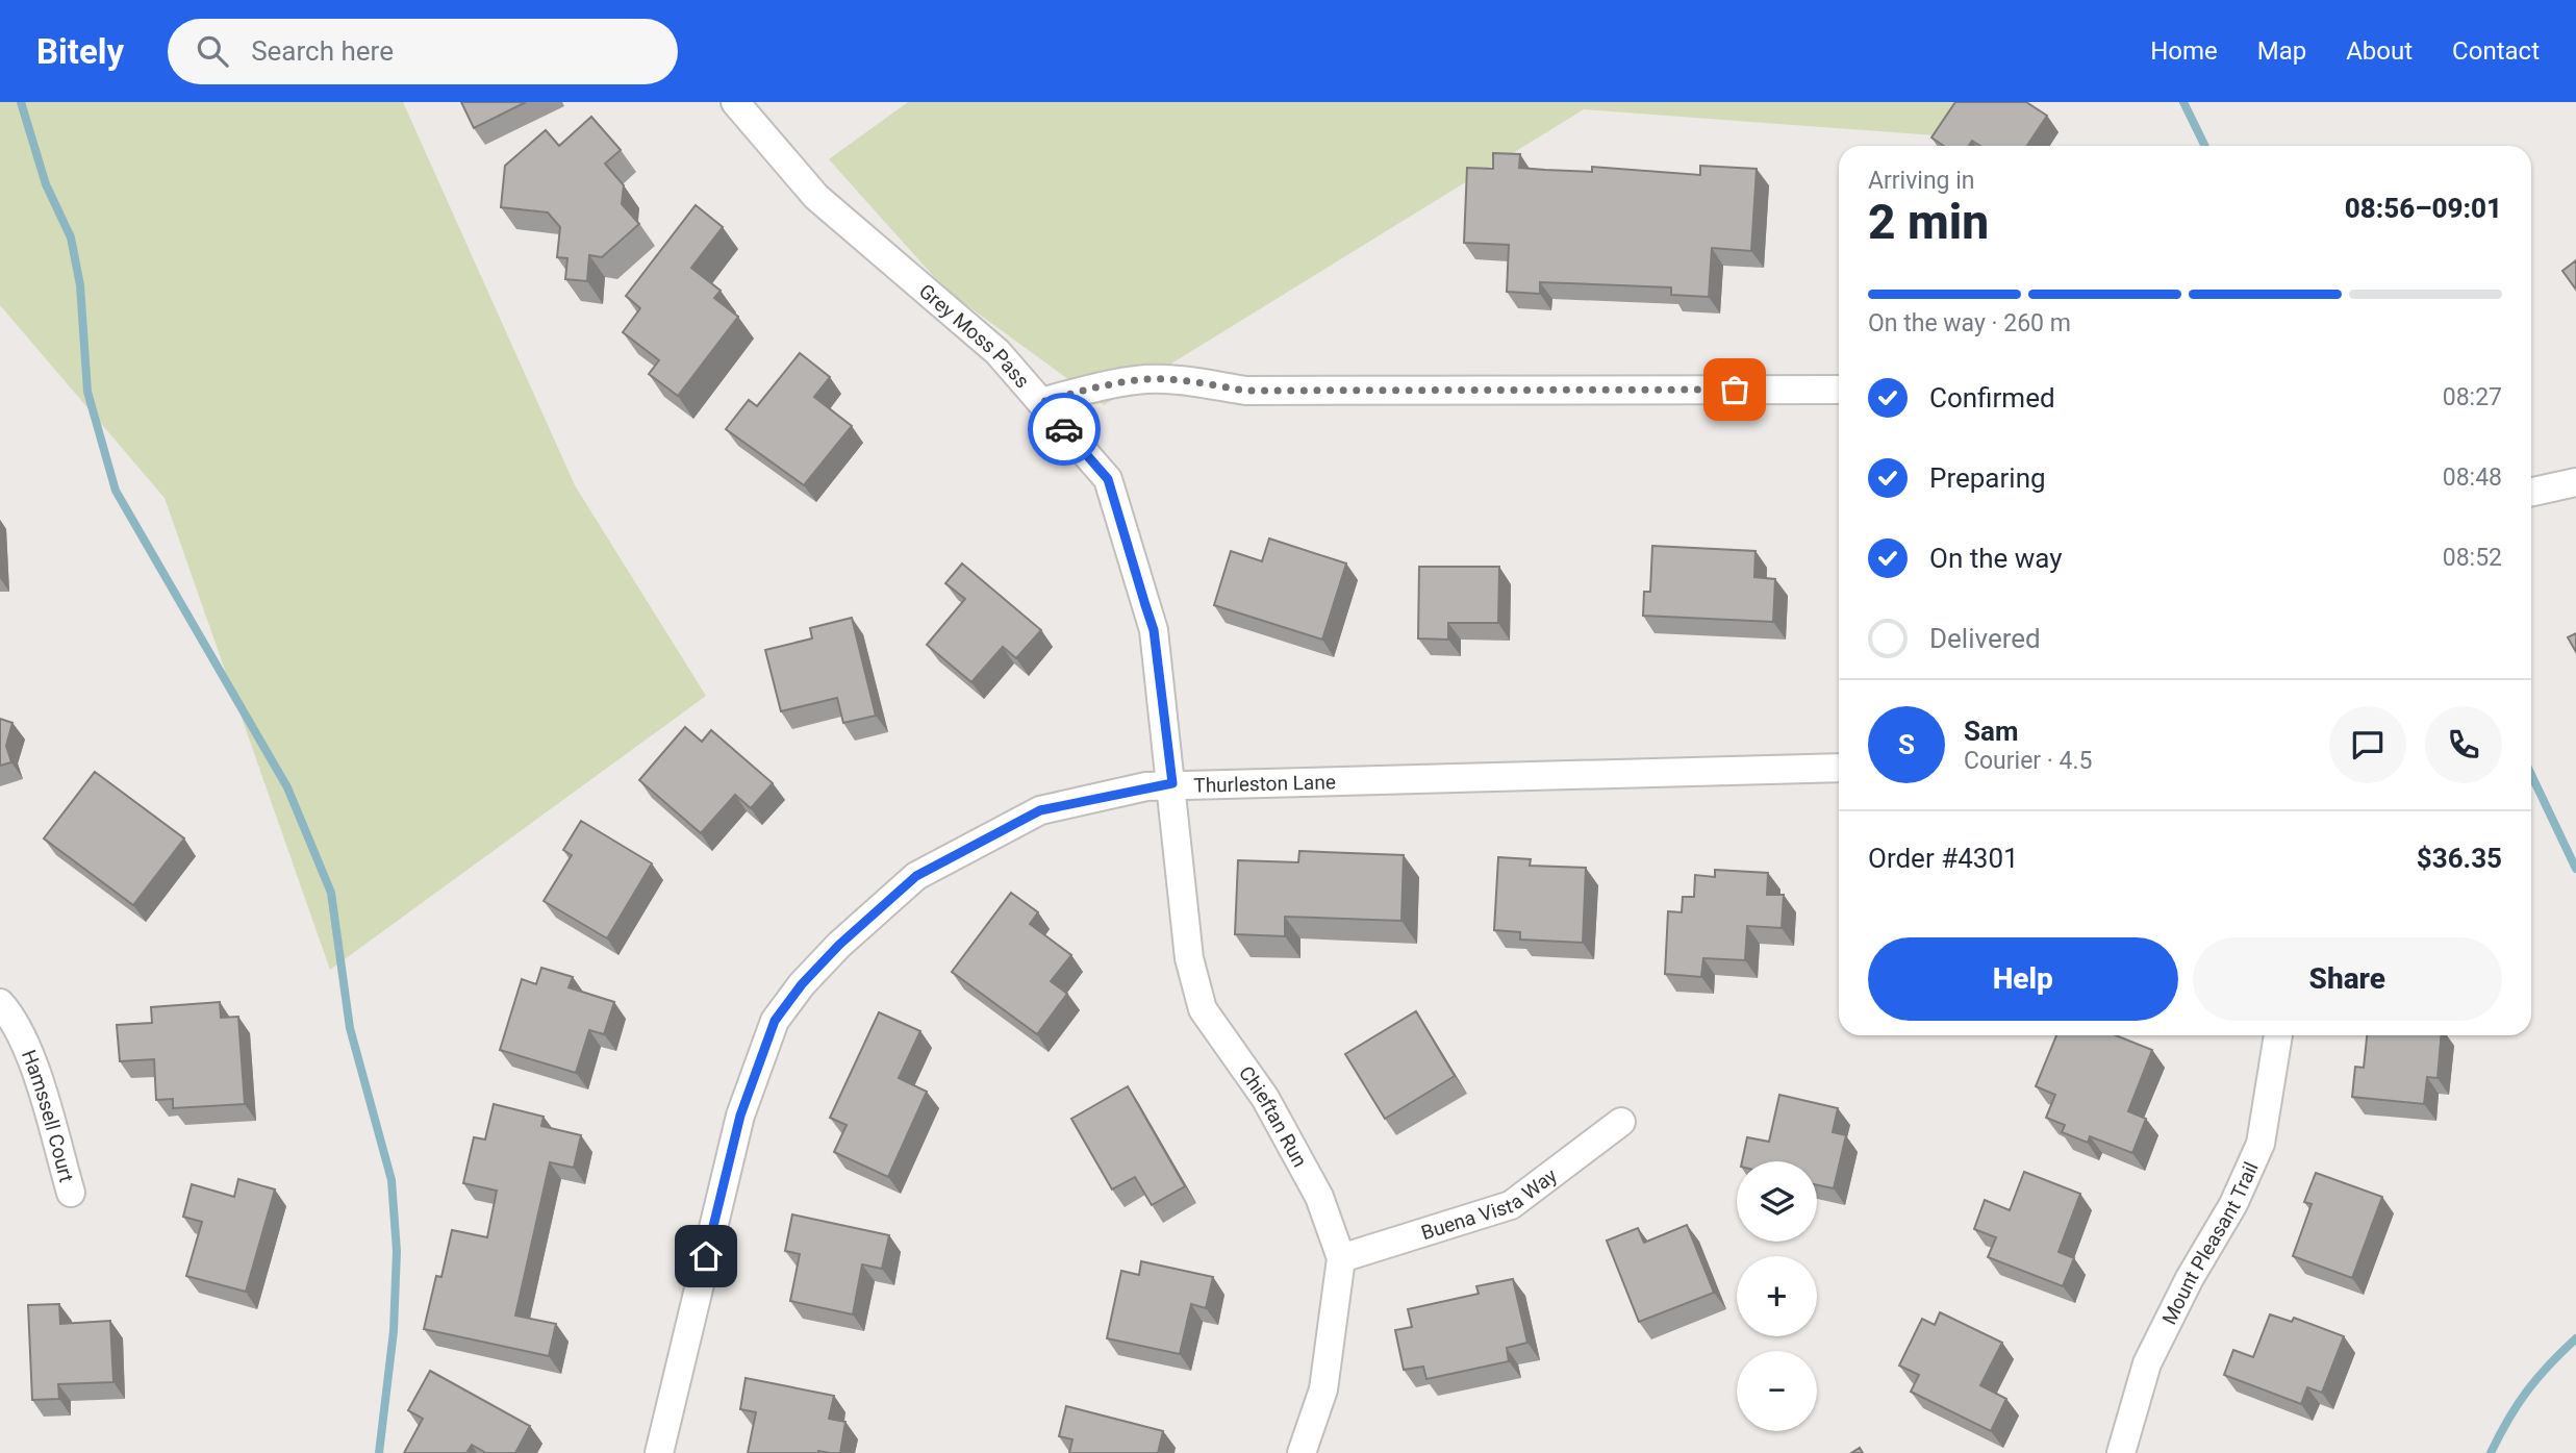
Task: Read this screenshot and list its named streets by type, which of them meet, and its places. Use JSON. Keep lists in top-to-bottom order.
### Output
{
  "streets": {
    "street": [
      "Grey Moss Pass",
      "Thurleston Lane",
      "Hamssell Court",
      "Chieftan Run",
      "Buena Vista Way",
      "Mount Pleasant Trail"
    ]
  },
  "crossings": [
    ["Grey Moss Pass", "Thurleston Lane"],
    ["Grey Moss Pass", "Chieftan Run"],
    ["Thurleston Lane", "Chieftan Run"],
    ["Chieftan Run", "Buena Vista Way"]
  ],
  "page": {
    "header": "Bitely",
    "search": "Search here",
    "nav": [
      "Home",
      "Map",
      "About",
      "Contact"
    ],
    "heading": ["2 min", "Arriving in", "08:56–09:01"],
    "panel": [
      "Sam",
      "Courier · 4.5",
      "Order #4301",
      "$36.35"
    ],
    "bar": "On the way · 260 m",
    "list": [
      ["Confirmed", "08:27"],
      ["Preparing", "08:48"],
      ["On the way", "08:52"],
      "Delivered"
    ],
    "round": "S",
    "buttons": ["Help", "Share"],
    "map_buttons": ["+", "−"]
  }
}
